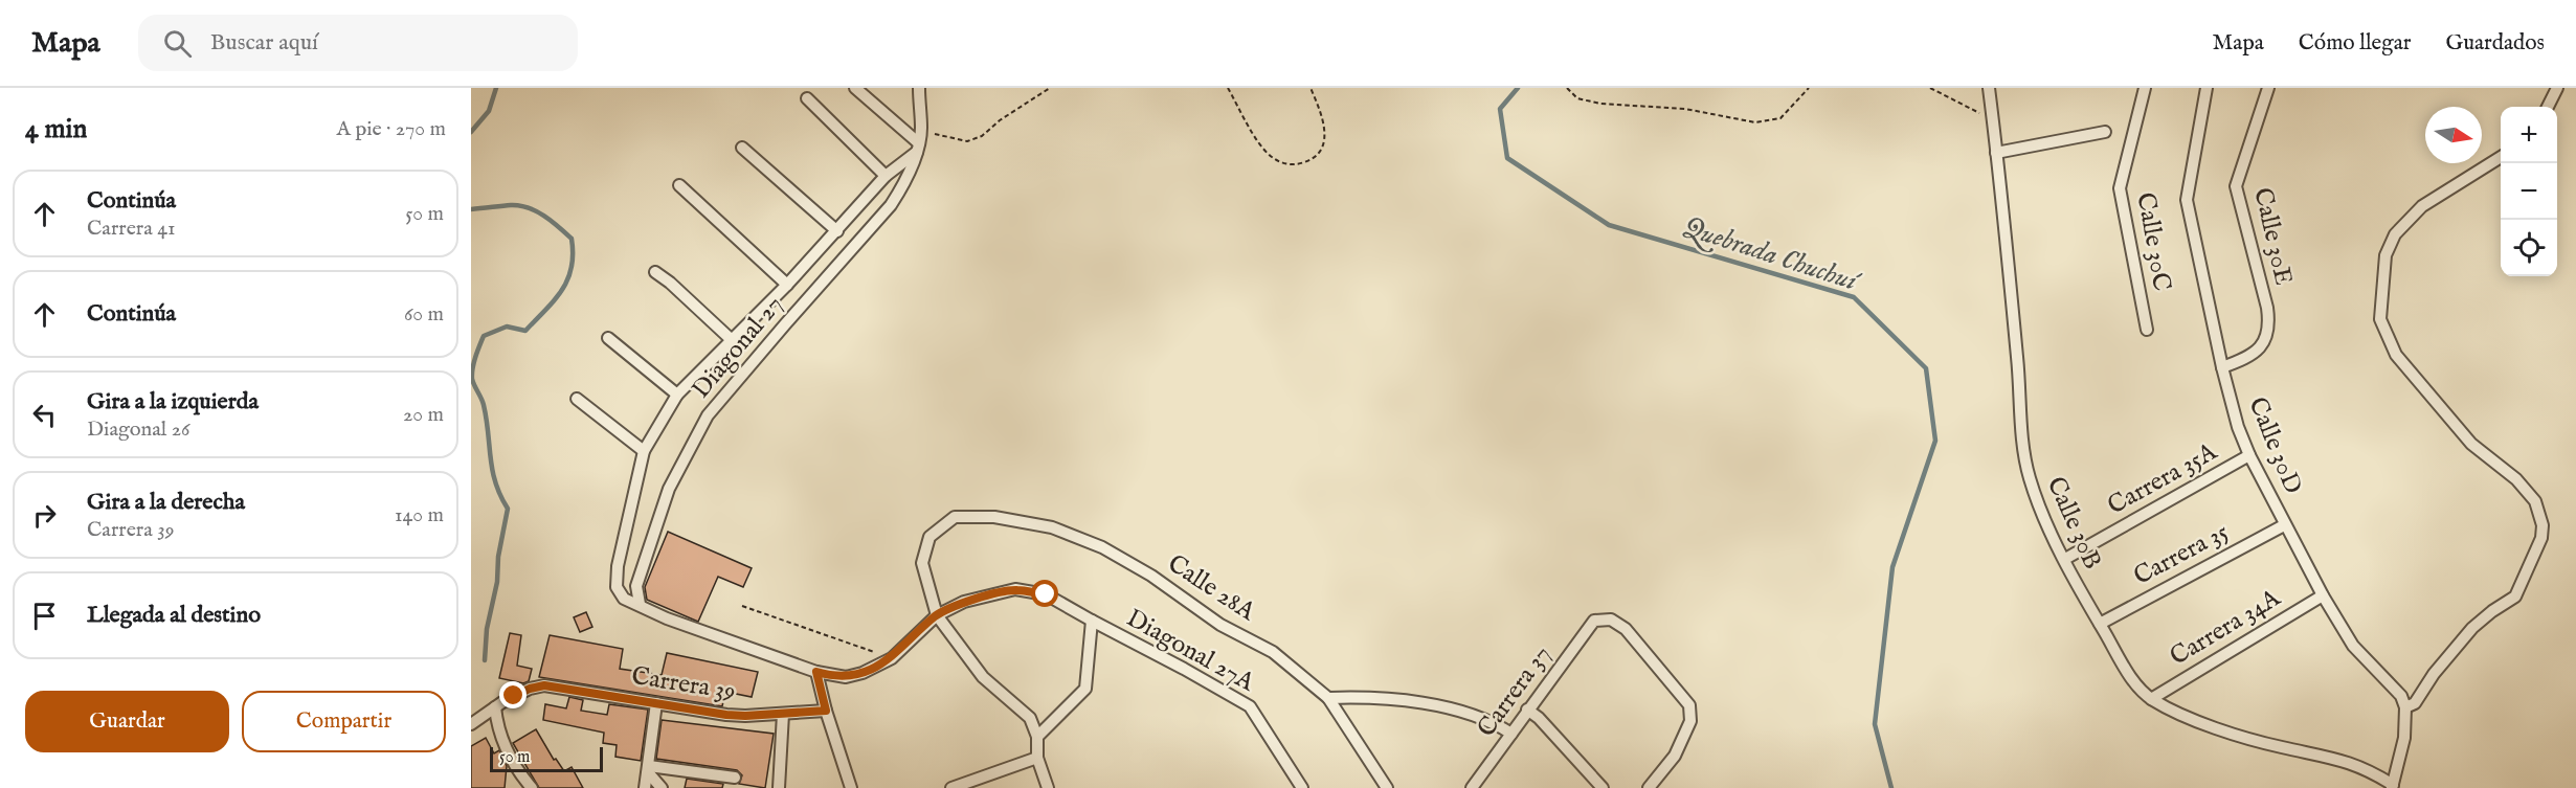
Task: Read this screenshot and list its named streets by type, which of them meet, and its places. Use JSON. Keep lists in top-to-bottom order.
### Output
{
  "streets": {
    "street": [
      "Calle 30E",
      "Calle 30C",
      "Diagonal 27",
      "Calle 30D",
      "Carrera 35A",
      "Calle 30B",
      "Carrera 35",
      "Calle 28A",
      "Carrera 34A",
      "Diagonal 27A",
      "Carrera 39",
      "Carrera 37"
    ]
  },
  "crossings": [
    ["Calle 30E", "Calle 30D"],
    ["Diagonal 27", "Diagonal 27A"],
    ["Calle 30D", "Carrera 35A"],
    ["Calle 30D", "Carrera 35"],
    ["Calle 30D", "Carrera 34A"],
    ["Carrera 35A", "Calle 30B"],
    ["Calle 30B", "Carrera 35"],
    ["Calle 30B", "Carrera 34A"],
    ["Calle 28A", "Diagonal 27A"]
  ],
  "water": ["Quebrada Chuchuí"],
  "scale_bar": "50 m",
  "north": "right",
  "page": {
    "header": "Mapa",
    "search": "Buscar aquí",
    "nav": ["Mapa", "Cómo llegar", "Guardados"],
    "heading": ["4 min", "A pie · 270 m"],
    "map_buttons": ["+", "−"],
    "list": [
      ["Continúa", "Carrera 41", "50 m"],
      ["Continúa", "60 m"],
      ["Gira a la izquierda", "Diagonal 26", "20 m"],
      ["Gira a la derecha", "Carrera 39", "140 m"],
      "Llegada al destino"
    ],
    "buttons": ["Guardar", "Compartir"],
    "scale": "50 m"
  }
}
